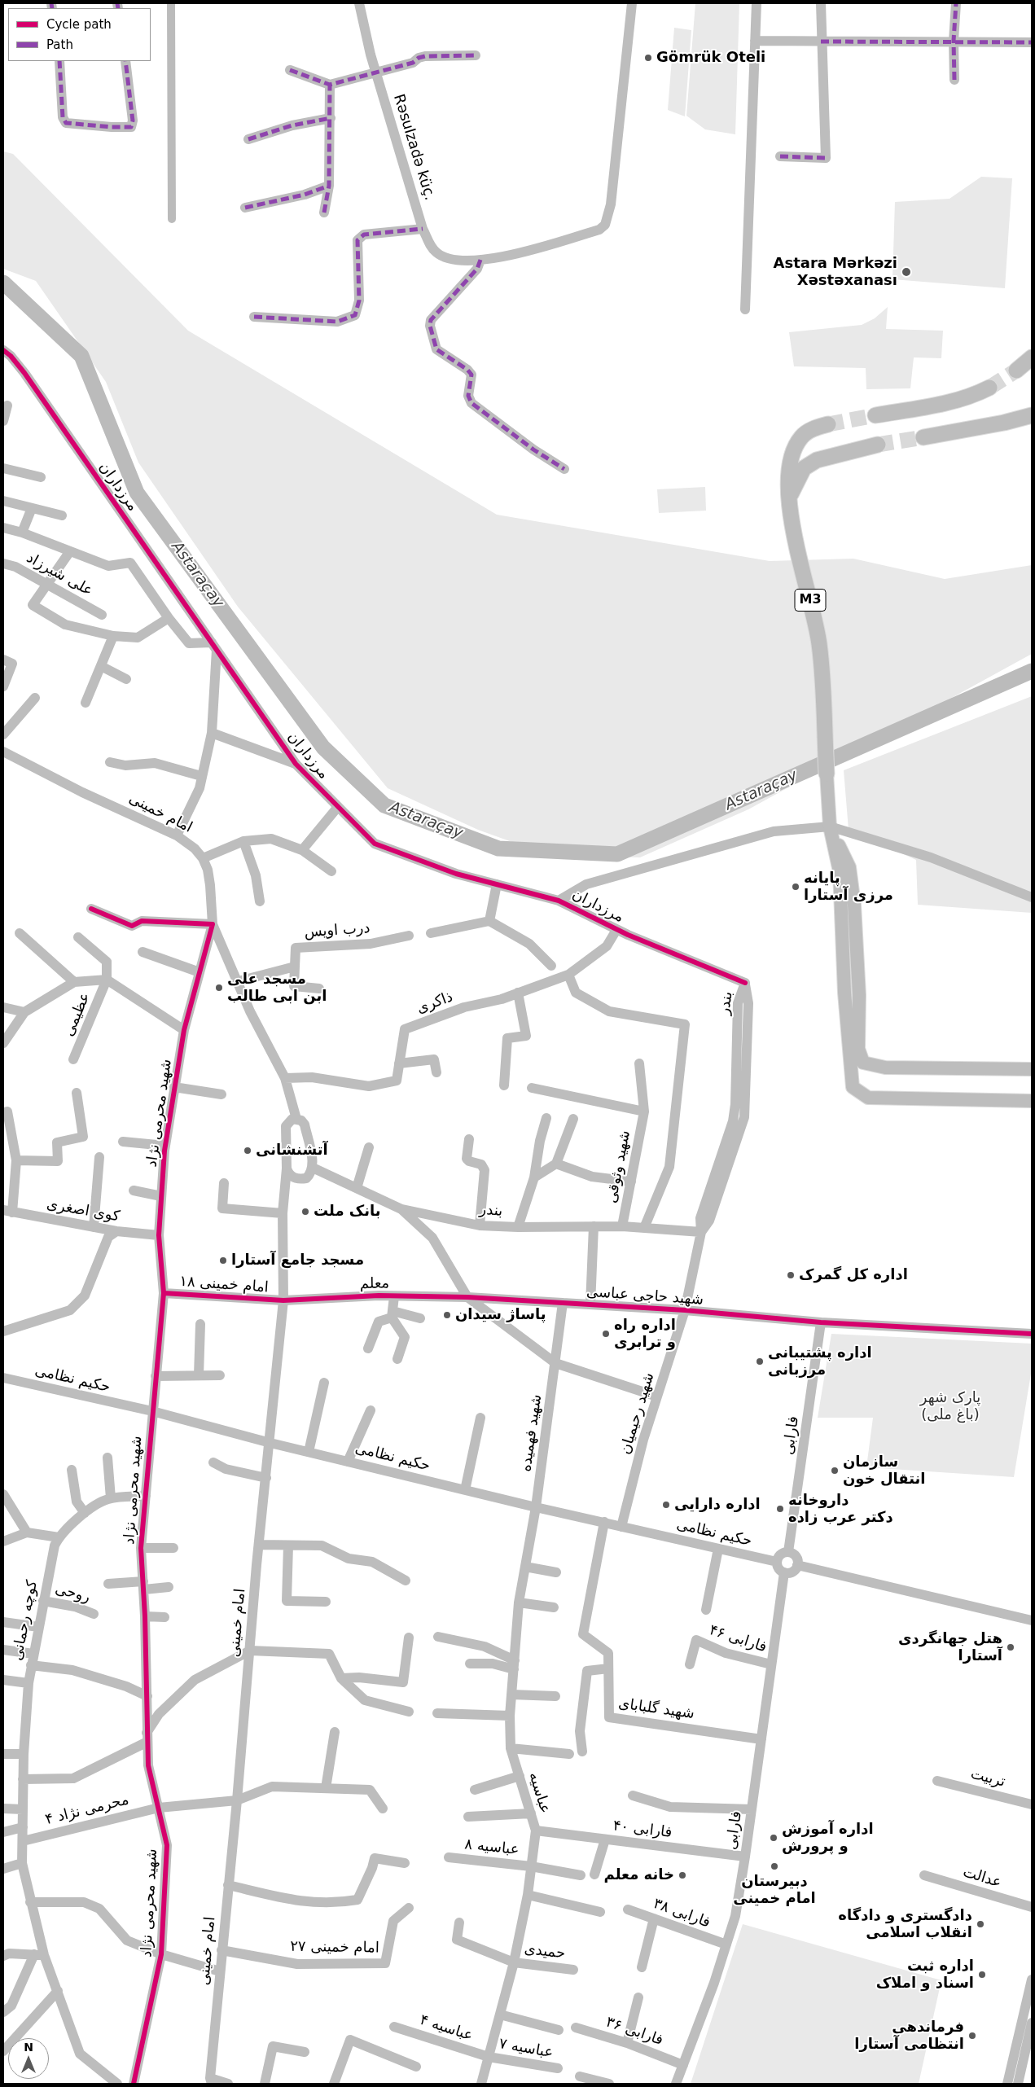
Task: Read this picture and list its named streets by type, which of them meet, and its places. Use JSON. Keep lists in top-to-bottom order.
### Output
{
  "streets": {
    "highway": ["M3"],
    "street": [
      "Rəsulzadə küç.",
      "مرزداران",
      "علی شیرزاد",
      "امام خمینی",
      "درب اویس",
      "ذاکری",
      "بندر",
      "عظیمی",
      "شهید محرمی نژاد",
      "شهید وثوقی",
      "کوی اصغری",
      "معلم",
      "امام خمینی ۱۸",
      "شهید حاجی عباسی",
      "حکیم نظامی",
      "شهید رحیمیان",
      "شهید فهمیده",
      "فارابی",
      "روحی",
      "کوچه رحمانی",
      "فارابی ۴۶",
      "شهید گلبابای",
      "تربیت",
      "عباسیه",
      "محرمی نژاد ۴",
      "فارابی ۴۰",
      "عباسیه ۸",
      "عدالت",
      "فارابی ۳۸",
      "امام خمینی ۲۷",
      "حمیدی",
      "عباسیه ۴",
      "فارابی ۳۶",
      "عباسیه ۷"
    ]
  },
  "crossings": [
    ["مرزداران", "ذاکری"],
    ["مرزداران", "بندر"],
    ["امام خمینی", "معلم"],
    ["امام خمینی", "امام خمینی ۱۸"],
    ["امام خمینی", "حکیم نظامی"],
    ["امام خمینی", "محرمی نژاد ۴"],
    ["امام خمینی", "امام خمینی ۲۷"],
    ["بندر", "شهید وثوقی"],
    ["بندر", "شهید حاجی عباسی"],
    ["بندر", "شهید رحیمیان"],
    ["شهید محرمی نژاد", "کوی اصغری"],
    ["شهید محرمی نژاد", "امام خمینی ۱۸"],
    ["شهید محرمی نژاد", "حکیم نظامی"],
    ["شهید محرمی نژاد", "کوچه رحمانی"],
    ["شهید محرمی نژاد", "محرمی نژاد ۴"],
    ["معلم", "امام خمینی ۱۸"],
    ["معلم", "شهید حاجی عباسی"],
    ["شهید حاجی عباسی", "شهید رحیمیان"],
    ["شهید حاجی عباسی", "شهید فهمیده"],
    ["شهید حاجی عباسی", "فارابی"],
    ["حکیم نظامی", "شهید رحیمیان"],
    ["حکیم نظامی", "شهید فهمیده"],
    ["حکیم نظامی", "فارابی"],
    ["حکیم نظامی", "شهید گلبابای"],
    ["حکیم نظامی", "عباسیه"],
    ["شهید فهمیده", "عباسیه"],
    ["فارابی", "فارابی ۴۶"],
    ["فارابی", "شهید گلبابای"],
    ["فارابی", "فارابی ۴۰"],
    ["فارابی", "فارابی ۳۸"],
    ["فارابی", "فارابی ۳۶"],
    ["روحی", "کوچه رحمانی"],
    ["کوچه رحمانی", "محرمی نژاد ۴"],
    ["عباسیه", "فارابی ۴۰"],
    ["عباسیه", "عباسیه ۸"],
    ["عباسیه", "حمیدی"],
    ["عباسیه", "عباسیه ۴"],
    ["عباسیه", "عباسیه ۷"],
    ["عباسیه ۴", "عباسیه ۷"]
  ],
  "water": ["Astaraçay"],
  "parks": ["پارک شهر (باغ ملی)"],
  "places": [
    "Gömrük Oteli",
    "Astara Mərkəzi Xəstəxanası",
    "پایانه مرزی آستارا",
    "مسجد علی ابن ابی طالب",
    "آتشنشانی",
    "بانک ملت",
    "مسجد جامع آستارا",
    "اداره کل گمرک",
    "پاساژ سیدان",
    "اداره راه و ترابری",
    "اداره پشتیبانی مرزبانی",
    "سازمان انتقال خون",
    "اداره دارایی",
    "داروخانه دکتر عرب زاده",
    "هتل جهانگردى آستارا",
    "اداره آموزش و پرورش",
    "دبیرستان امام خمینی",
    "خانه معلم",
    "دادگستری و دادگاه انقلاب اسلامی",
    "اداره ثبت اسناد و املاک",
    "فرماندهی انتظامی آستارا"
  ],
  "legend": ["Cycle path", "Path"],
  "north": "top"
}
